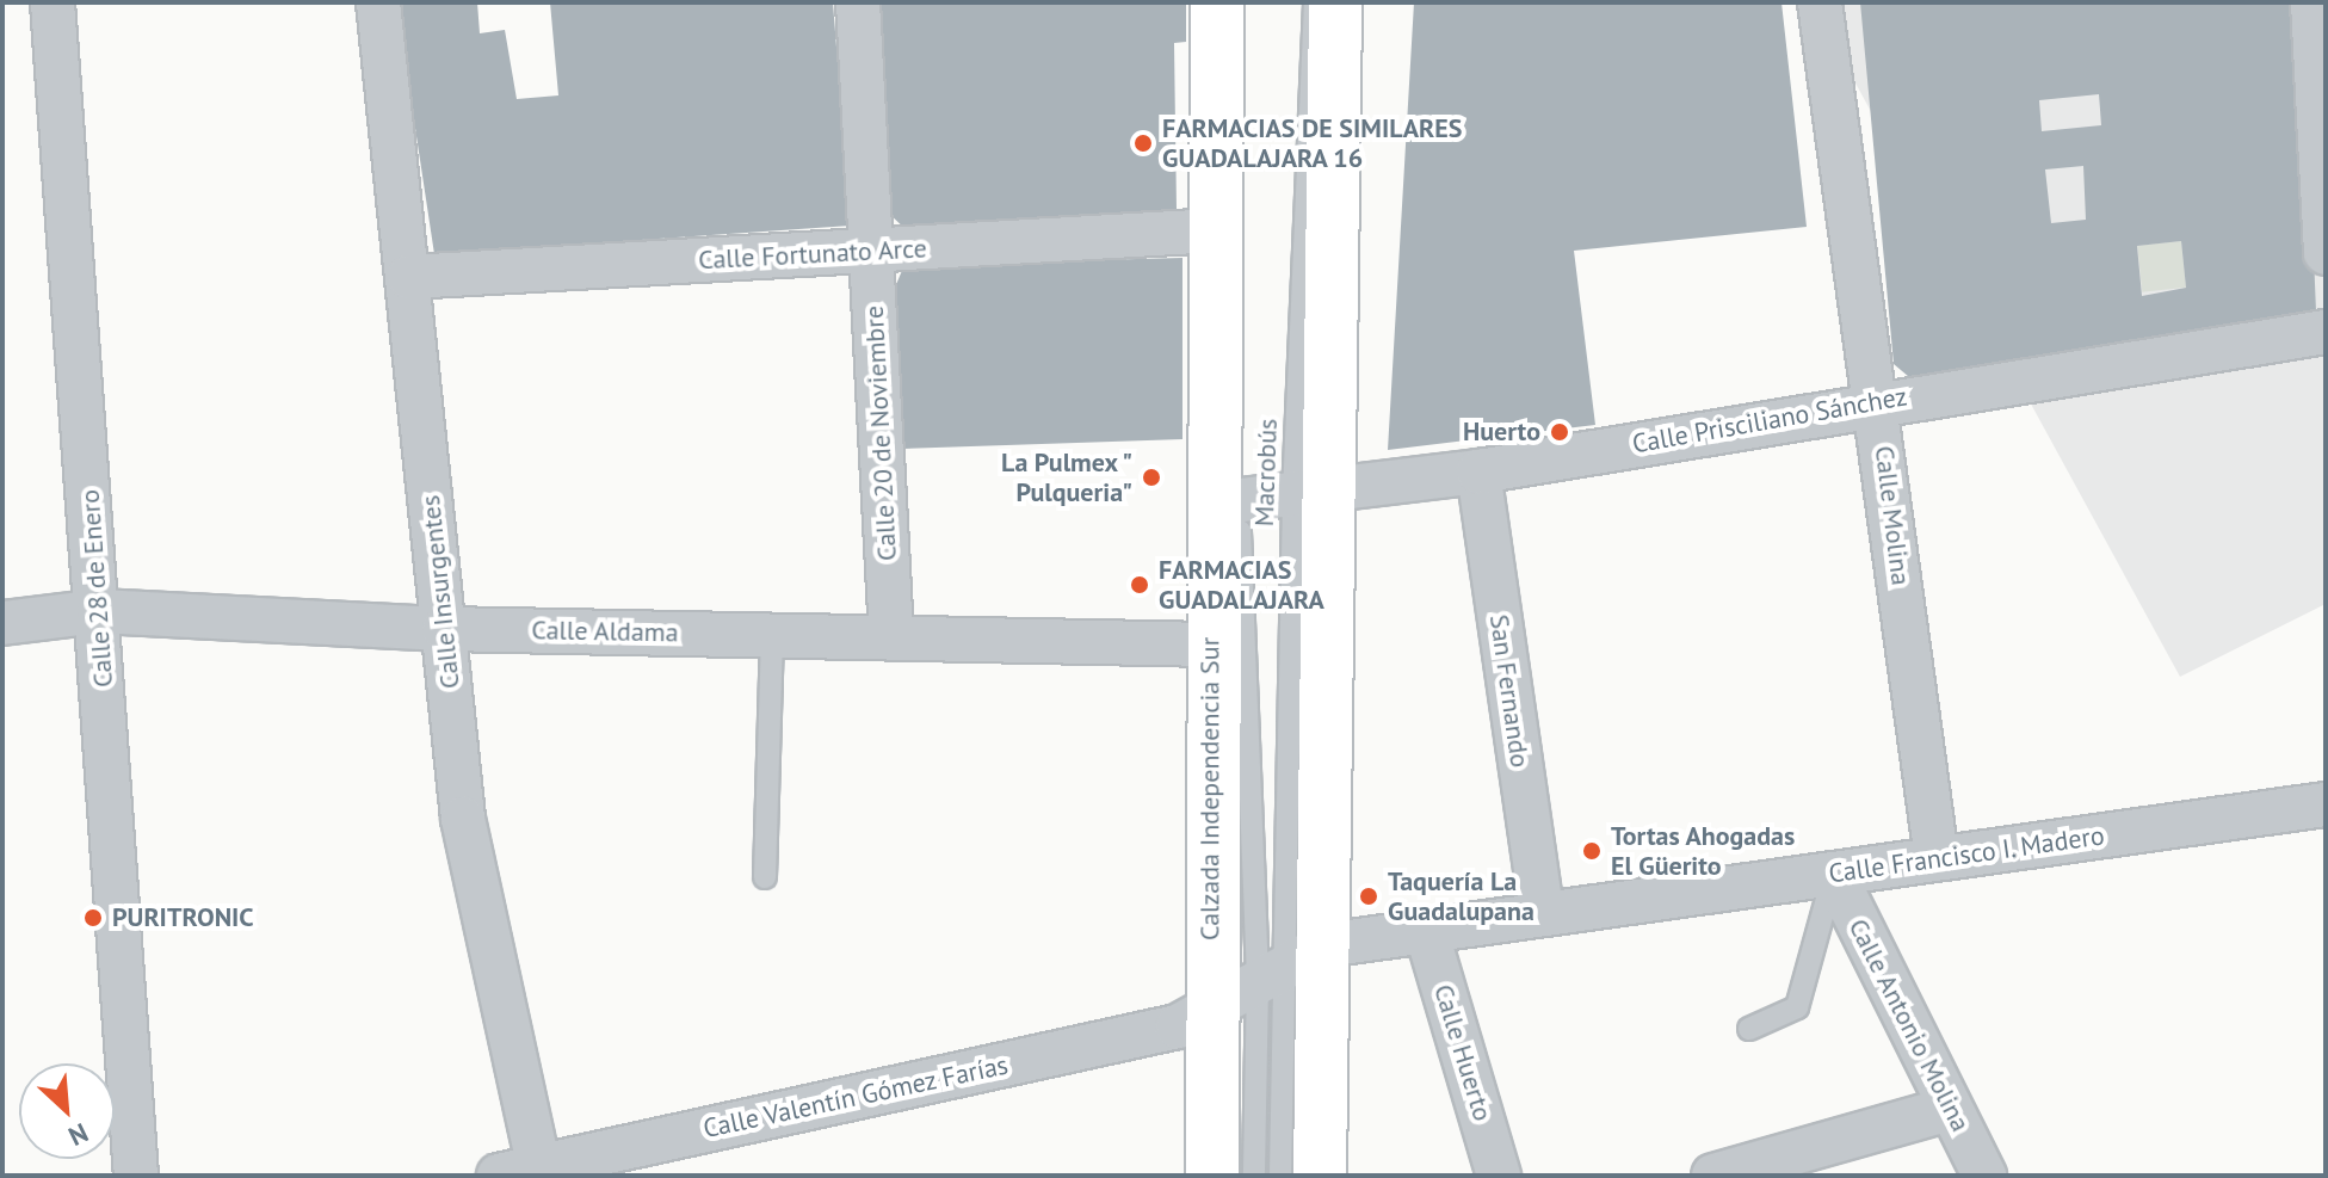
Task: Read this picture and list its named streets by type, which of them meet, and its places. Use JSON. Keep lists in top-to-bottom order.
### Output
{
  "streets": {
    "main road": ["Calzada Independencia Sur"],
    "street": [
      "Calle Fortunato Arce",
      "Calle Prisciliano Sánchez",
      "Calle 20 de Noviembre",
      "Calle Molina",
      "Calle 28 de Enero",
      "Calle Insurgentes",
      "Calle Aldama",
      "San Fernando",
      "Calle Francisco I. Madero",
      "Calle Antonio Molina",
      "Calle Huerto",
      "Calle Valentín Gómez Farías"
    ],
    "lane": ["Macrobús"]
  },
  "crossings": [
    ["Calle Fortunato Arce", "Calle 20 de Noviembre"],
    ["Calle Fortunato Arce", "Calle Insurgentes"],
    ["Calle Fortunato Arce", "Calzada Independencia Sur"],
    ["Calle Prisciliano Sánchez", "Macrobús"],
    ["Calle Prisciliano Sánchez", "Calle Molina"],
    ["Calle Prisciliano Sánchez", "San Fernando"],
    ["Calle Prisciliano Sánchez", "Calzada Independencia Sur"],
    ["Calle 20 de Noviembre", "Calle Aldama"],
    ["Macrobús", "Calzada Independencia Sur"],
    ["Macrobús", "Calle Francisco I. Madero"],
    ["Macrobús", "Calle Valentín Gómez Farías"],
    ["Calle Molina", "Calle Francisco I. Madero"],
    ["Calle 28 de Enero", "Calle Aldama"],
    ["Calle Insurgentes", "Calle Aldama"],
    ["Calle Insurgentes", "Calle Valentín Gómez Farías"],
    ["Calle Aldama", "Calzada Independencia Sur"],
    ["San Fernando", "Calle Francisco I. Madero"],
    ["Calzada Independencia Sur", "Calle Valentín Gómez Farías"],
    ["Calle Francisco I. Madero", "Calle Antonio Molina"],
    ["Calle Francisco I. Madero", "Calle Huerto"],
    ["Calle Francisco I. Madero", "Calle Valentín Gómez Farías"]
  ],
  "places": [
    "FARMACIAS DE SIMILARES GUADALAJARA 16",
    "Huerto",
    "La Pulmex \" Pulqueria\"",
    "FARMACIAS GUADALAJARA",
    "Tortas Ahogadas El Güerito",
    "Taquería La Guadalupana",
    "PURITRONIC"
  ],
  "north": "bottom right"
}
